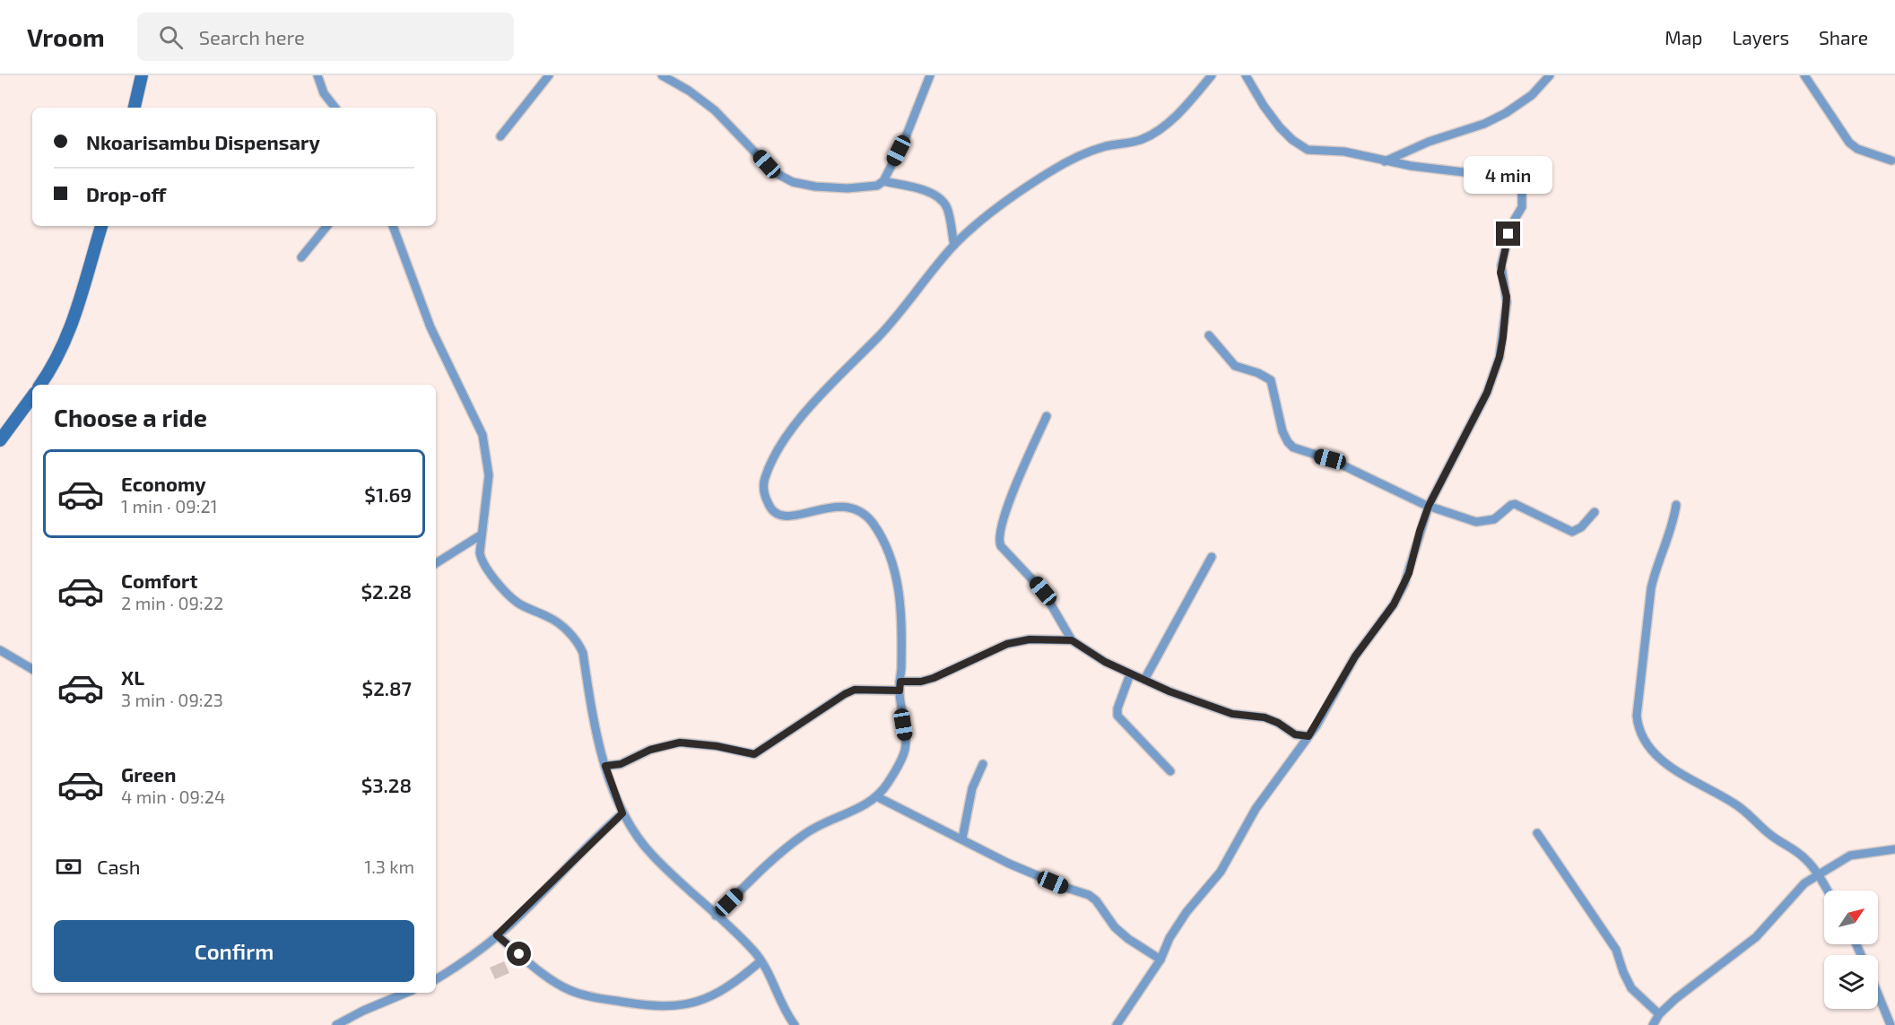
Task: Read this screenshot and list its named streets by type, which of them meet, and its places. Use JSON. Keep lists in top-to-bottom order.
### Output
{
  "north": "top right",
  "page": {
    "header": "Vroom",
    "search": "Search here",
    "nav": ["Map", "Layers", "Share"],
    "banner": ["Nkoarisambu Dispensary", "Drop-off"],
    "bubble": "4 min",
    "heading": "Choose a ride",
    "list": [
      {
        "name": "Economy",
        "note": "1 min · 09:21",
        "value": "$1.69"
      },
      {
        "name": "Comfort",
        "note": "2 min · 09:22",
        "value": "$2.28"
      },
      {
        "name": "XL",
        "note": "3 min · 09:23",
        "value": "$2.87"
      },
      {
        "name": "Green",
        "note": "4 min · 09:24",
        "value": "$3.28"
      }
    ],
    "pay": ["Cash", "1.3 km"],
    "buttons": "Confirm"
  }
}
